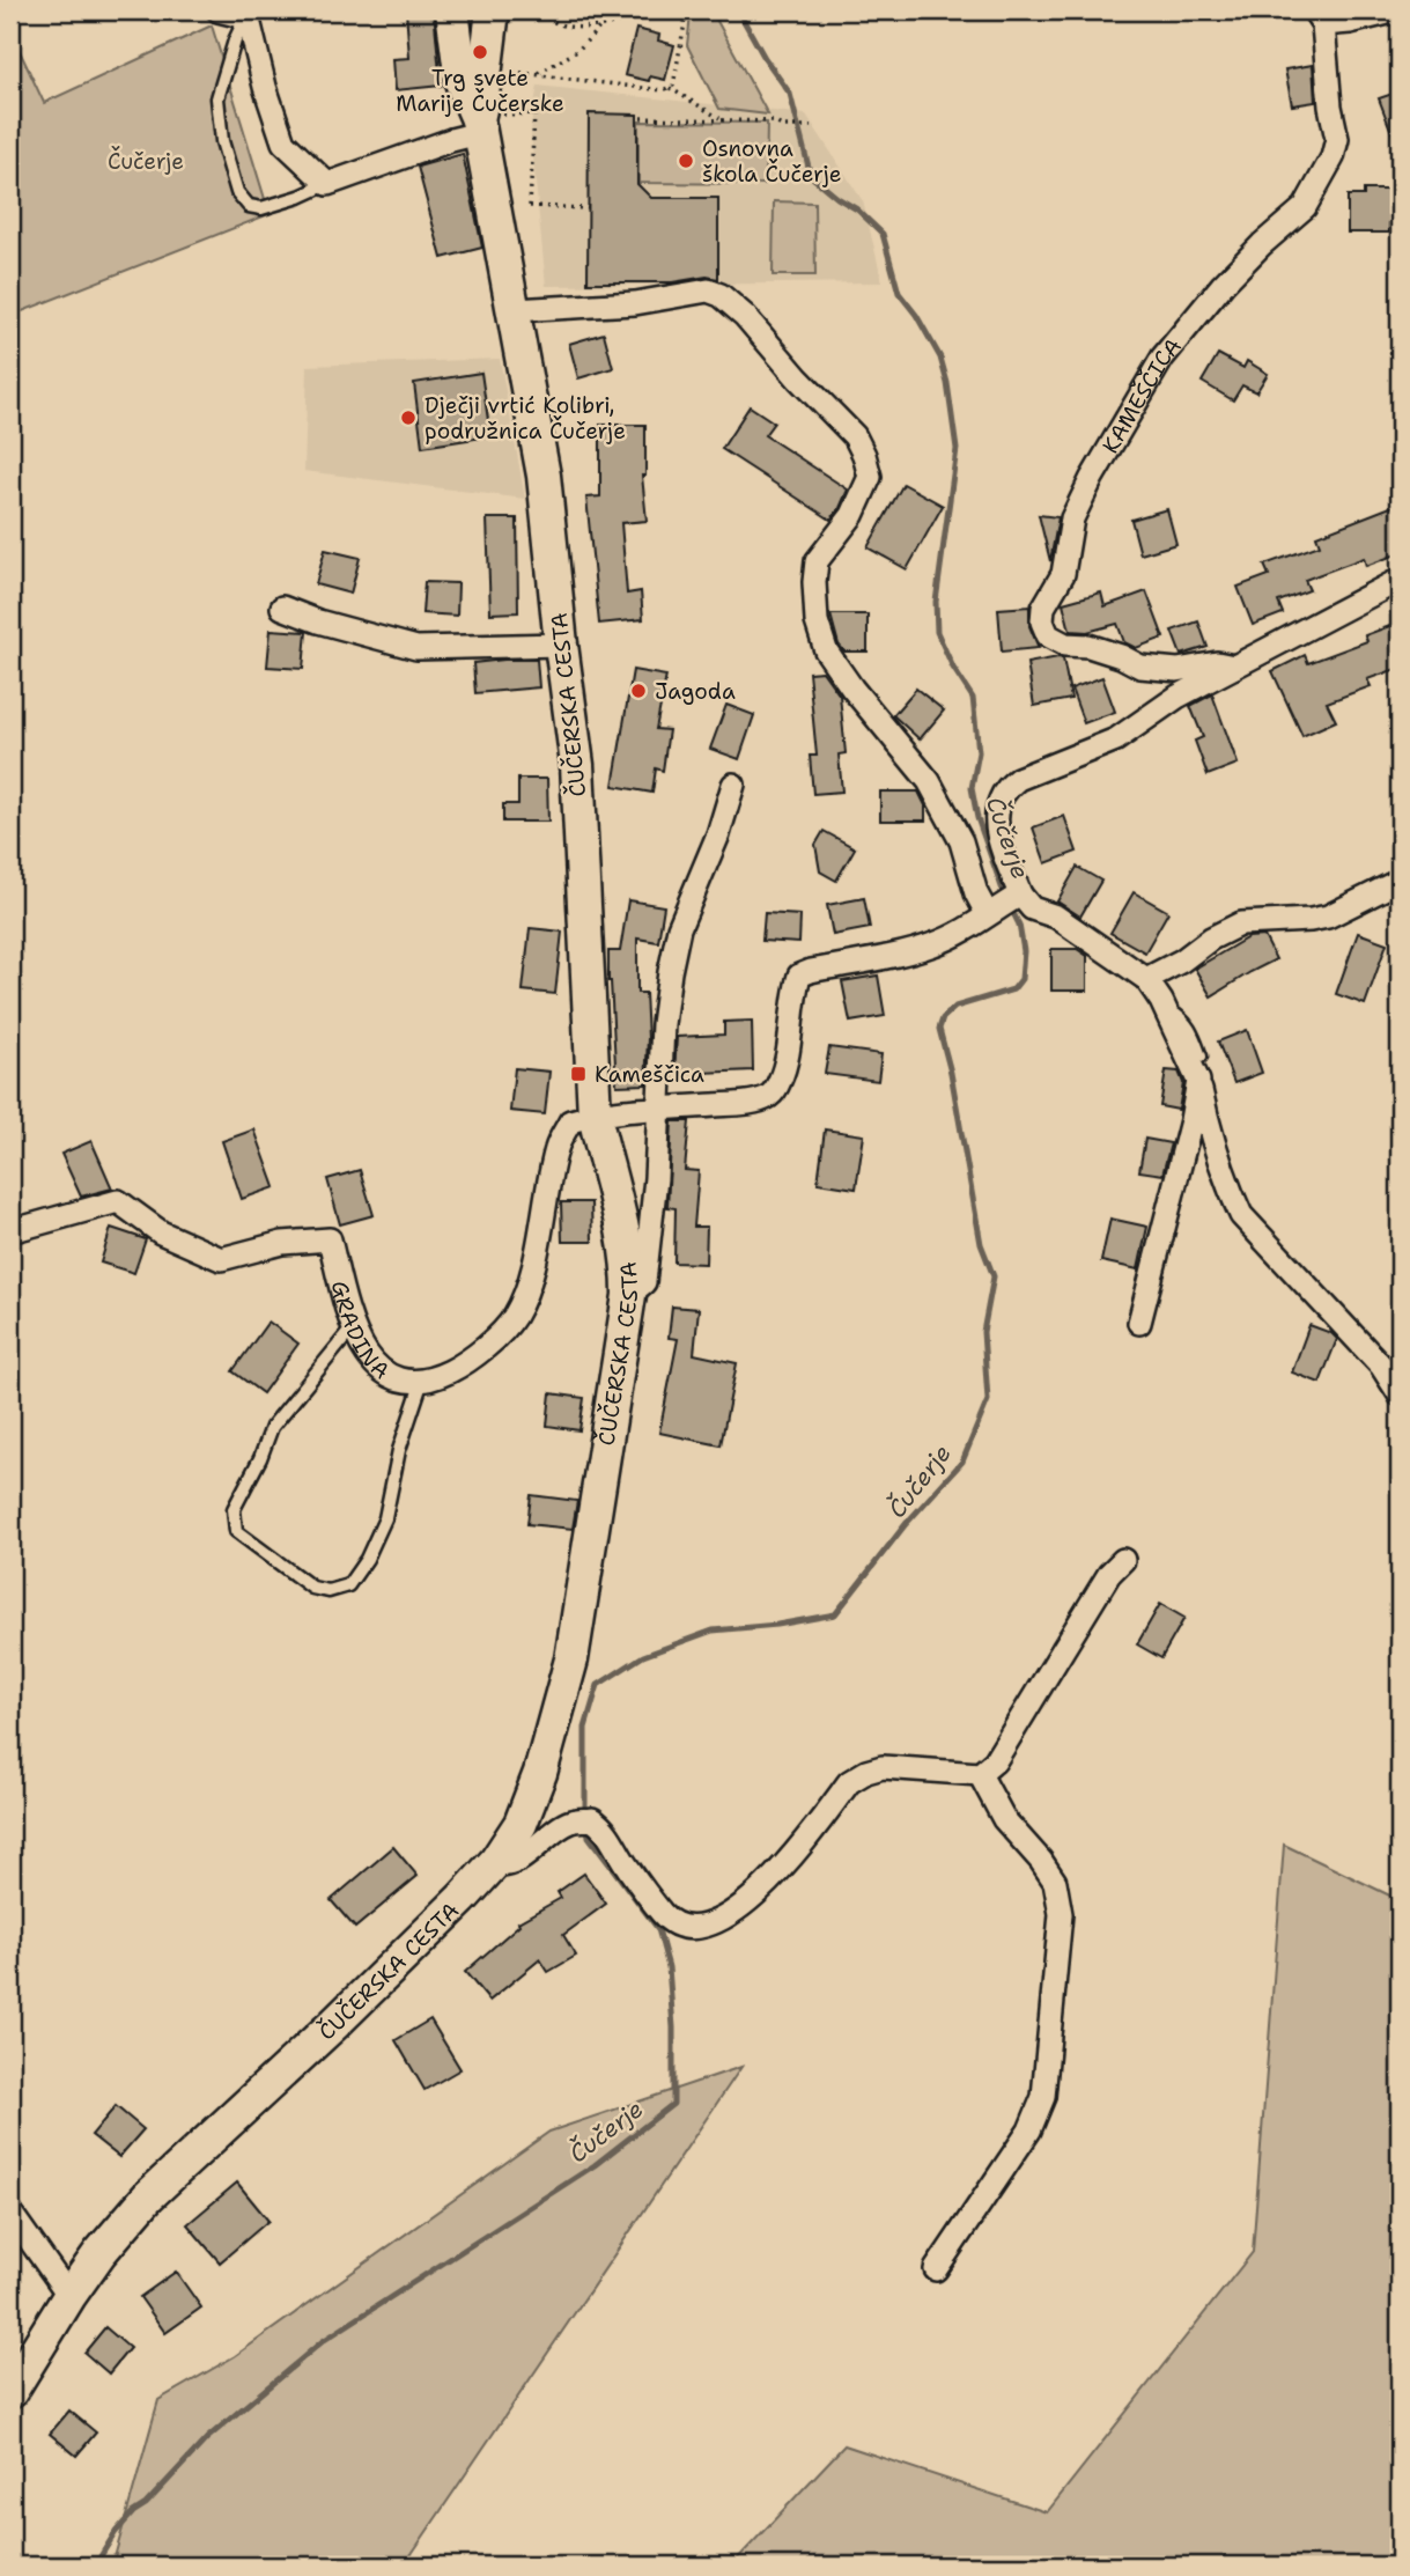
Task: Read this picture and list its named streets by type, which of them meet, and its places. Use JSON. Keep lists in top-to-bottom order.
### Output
{
  "streets": {
    "street": ["KAMEŠČICA", "ČUČERSKA CESTA", "GRADINA"]
  },
  "crossings": [
    ["ČUČERSKA CESTA", "GRADINA"]
  ],
  "water": ["Čučerje"],
  "parks": ["Čučerje"],
  "places": {
    "other": [
      "Trg svete Marije Čučerske",
      "Osnovna škola Čučerje",
      "Dječji vrtić Kolibri, podružnica Čučerje",
      "Jagoda"
    ],
    "transit": ["Kameščica"]
  }
}
